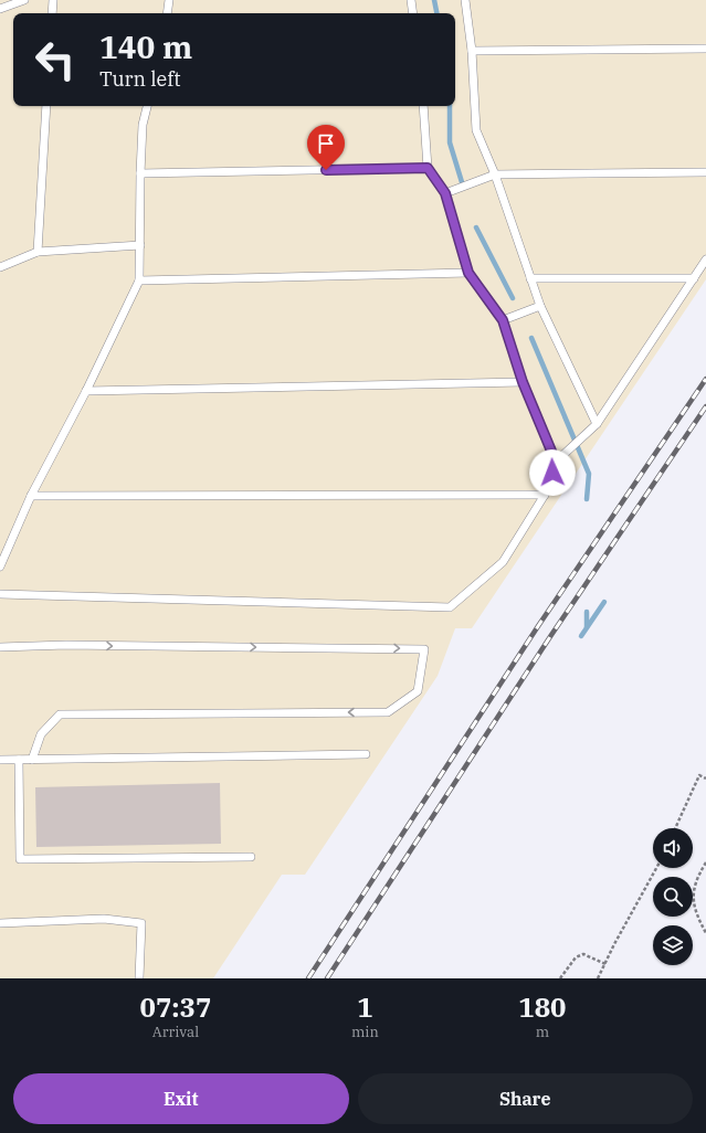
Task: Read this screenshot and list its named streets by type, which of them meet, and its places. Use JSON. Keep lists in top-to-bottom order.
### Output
{
  "page": {
    "turn": ["140 m", "Turn left"],
    "eta": [
      "07:37",
      "Arrival",
      "1",
      "min",
      "180",
      "m"
    ],
    "buttons": ["Exit", "Share"]
  }
}
